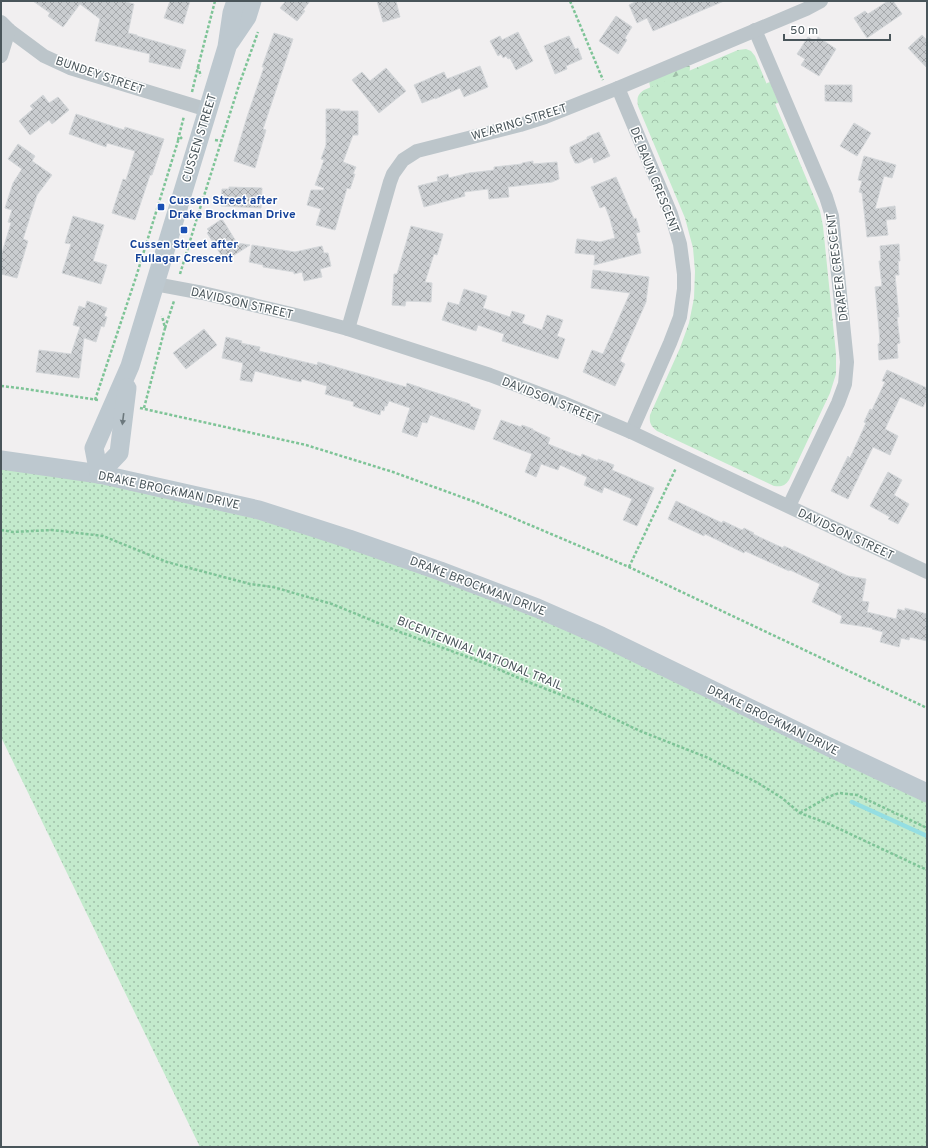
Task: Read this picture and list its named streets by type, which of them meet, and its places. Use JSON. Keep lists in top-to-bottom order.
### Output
{
  "streets": {
    "main road": ["CUSSEN STREET", "DRAKE BROCKMAN DRIVE"],
    "street": [
      "BUNDEY STREET",
      "WEARING STREET",
      "DE BAUN CRESCENT",
      "DRAPER CRESCENT",
      "DAVIDSON STREET"
    ],
    "path": ["BICENTENNIAL NATIONAL TRAIL"]
  },
  "crossings": [
    ["BUNDEY STREET", "CUSSEN STREET"],
    ["WEARING STREET", "DE BAUN CRESCENT"],
    ["WEARING STREET", "DRAPER CRESCENT"],
    ["WEARING STREET", "DAVIDSON STREET"],
    ["CUSSEN STREET", "DAVIDSON STREET"],
    ["CUSSEN STREET", "DRAKE BROCKMAN DRIVE"],
    ["DE BAUN CRESCENT", "DAVIDSON STREET"],
    ["DRAPER CRESCENT", "DAVIDSON STREET"]
  ],
  "places": {
    "transit": ["Cussen Street after Drake Brockman Drive", "Cussen Street after Fullagar Crescent"]
  },
  "scale_bar": "50 m"
}
